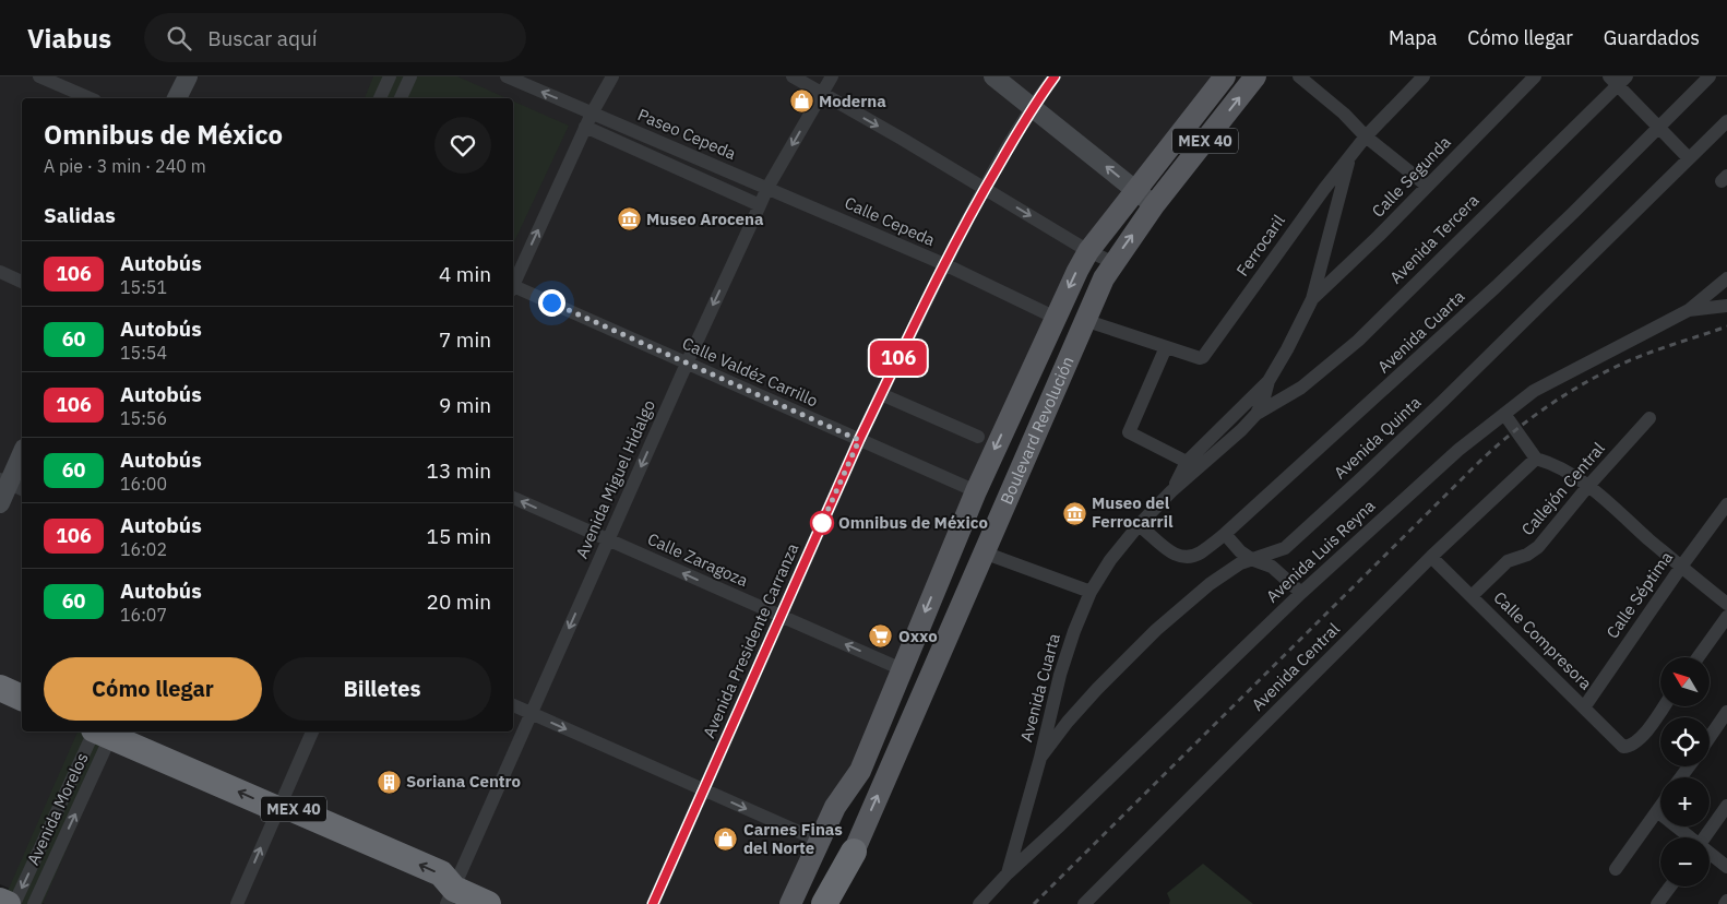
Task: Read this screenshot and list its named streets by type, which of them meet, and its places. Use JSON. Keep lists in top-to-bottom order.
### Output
{
  "streets": {
    "highway": ["MEX 40"],
    "main road": ["Boulevard Revolución"],
    "street": [
      "Paseo Cepeda",
      "Calle Segunda",
      "Calle Cepeda",
      "Avenida Tercera",
      "Ferrocaril",
      "Avenida Cuarta",
      "Calle Valdéz Carrillo",
      "Avenida Quinta",
      "Avenida Miguel Hidalgo",
      "Callejón Central",
      "Avenida Luis Reyna",
      "Calle Zaragoza",
      "Calle Séptima",
      "Avenida Presidente Carranza",
      "Calle Compresora",
      "Avenida Central",
      "Avenida Morelos"
    ]
  },
  "crossings": [
    ["Paseo Cepeda", "Calle Cepeda"],
    ["Paseo Cepeda", "Avenida Miguel Hidalgo"],
    ["MEX 40", "Calle Cepeda"],
    ["MEX 40", "Calle Valdéz Carrillo"],
    ["MEX 40", "Boulevard Revolución"],
    ["MEX 40", "Avenida Miguel Hidalgo"],
    ["MEX 40", "Calle Zaragoza"],
    ["Calle Segunda", "Avenida Cuarta"],
    ["Calle Cepeda", "Avenida Miguel Hidalgo"],
    ["Calle Cepeda", "Avenida Presidente Carranza"],
    ["Avenida Tercera", "Avenida Cuarta"],
    ["Ferrocaril", "Avenida Cuarta"],
    ["Avenida Cuarta", "Avenida Quinta"],
    ["Avenida Cuarta", "Avenida Luis Reyna"],
    ["Calle Valdéz Carrillo", "Avenida Miguel Hidalgo"],
    ["Calle Valdéz Carrillo", "Avenida Presidente Carranza"],
    ["Avenida Miguel Hidalgo", "Calle Zaragoza"],
    ["Callejón Central", "Calle Compresora"],
    ["Calle Zaragoza", "Avenida Presidente Carranza"],
    ["Calle Séptima", "Calle Compresora"],
    ["Calle Compresora", "Avenida Central"]
  ],
  "one_way": ["Avenida Miguel Hidalgo", "Calle Zaragoza"],
  "places": {
    "shop": ["Moderna", "Carnes Finas del Norte"],
    "museum": ["Museo Arocena", "Museo del Ferrocarril"],
    "other": ["Omnibus de México"],
    "supermarket": ["Oxxo"],
    "building": ["Soriana Centro"]
  },
  "lines": ["bus line 106"],
  "north": "top left",
  "page": {
    "header": "Viabus",
    "search": "Buscar aquí",
    "nav": ["Mapa", "Cómo llegar", "Guardados"],
    "on_map": "106",
    "heading": [
      ["Omnibus de México", "A pie · 3 min · 240 m"],
      "Salidas"
    ],
    "list": [
      {
        "mark": "106",
        "name": "Autobús",
        "note": "15:51",
        "value": "4 min"
      },
      {
        "mark": "60",
        "name": "Autobús",
        "note": "15:54",
        "value": "7 min"
      },
      {
        "mark": "106",
        "name": "Autobús",
        "note": "15:56",
        "value": "9 min"
      },
      {
        "mark": "60",
        "name": "Autobús",
        "note": "16:00",
        "value": "13 min"
      },
      {
        "mark": "106",
        "name": "Autobús",
        "note": "16:02",
        "value": "15 min"
      },
      {
        "mark": "60",
        "name": "Autobús",
        "note": "16:07",
        "value": "20 min"
      }
    ],
    "buttons": ["Cómo llegar", "Billetes"],
    "map_buttons": ["+", "−"]
  }
}
